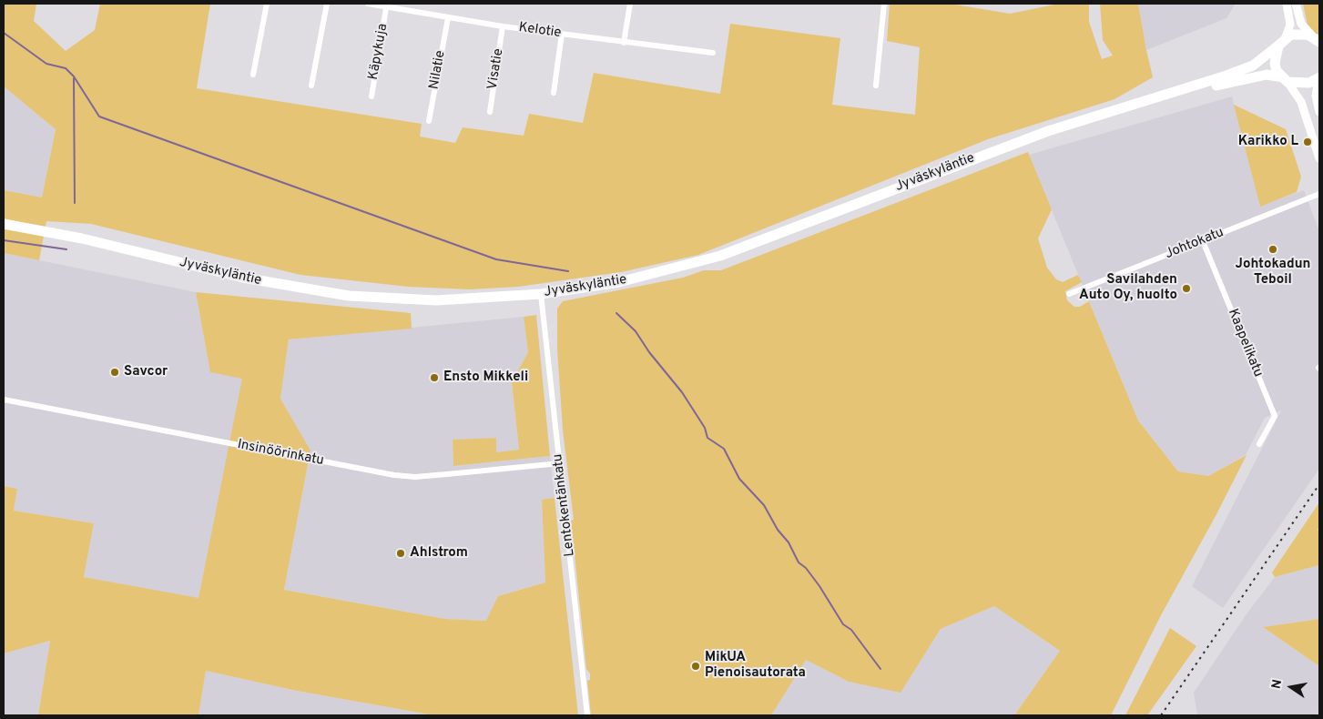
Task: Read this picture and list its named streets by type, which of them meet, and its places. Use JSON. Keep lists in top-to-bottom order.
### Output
{
  "streets": {
    "highway": ["Jyväskyläntie"],
    "street": [
      "Kelotie",
      "Käpykuja",
      "Visatie",
      "Nilatie",
      "Johtokatu",
      "Kaapelikatu",
      "Insinöörinkatu",
      "Lentokentänkatu"
    ]
  },
  "crossings": [
    ["Kelotie", "Käpykuja"],
    ["Kelotie", "Visatie"],
    ["Kelotie", "Nilatie"],
    ["Jyväskyläntie", "Lentokentänkatu"],
    ["Johtokatu", "Kaapelikatu"],
    ["Insinöörinkatu", "Lentokentänkatu"]
  ],
  "places": [
    "Karikko L",
    "Johtokadun Teboil",
    "Savilahden Auto Oy, huolto",
    "Savcor",
    "Ensto Mikkeli",
    "Ahlstrom",
    "MikUA Pienoisautorata"
  ],
  "north": "left"
}
